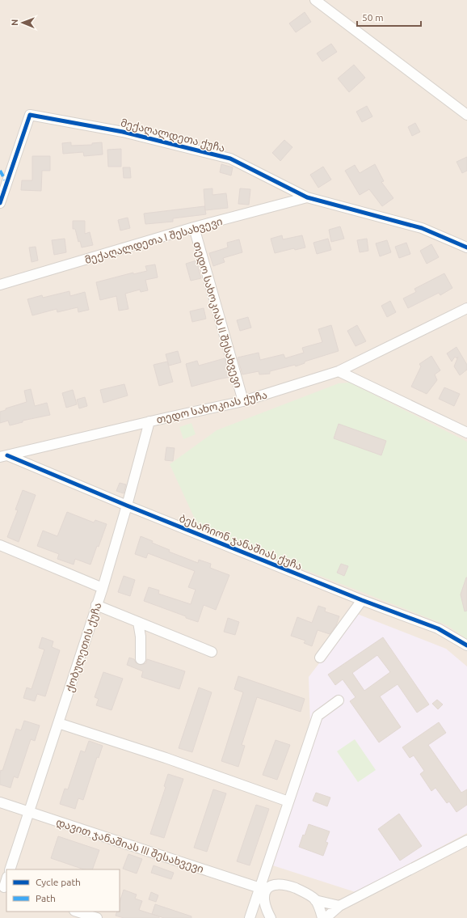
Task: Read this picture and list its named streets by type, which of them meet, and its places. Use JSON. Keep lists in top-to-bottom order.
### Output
{
  "streets": {
    "street": [
      "მექაღალდეთა ქუჩა",
      "მექაღალდეთა I შესახვევი",
      "თედო სახოკიას II შესახვევი",
      "თედო სახოკიას ქუჩა",
      "ბესარიონ ჯანაშიას ქუჩა",
      "ქობულეთის ქუჩა",
      "დავით ჯანაშიას III შესახვევი"
    ]
  },
  "crossings": [
    ["მექაღალდეთა ქუჩა", "მექაღალდეთა I შესახვევი"],
    ["მექაღალდეთა I შესახვევი", "თედო სახოკიას II შესახვევი"],
    ["თედო სახოკიას II შესახვევი", "თედო სახოკიას ქუჩა"],
    ["თედო სახოკიას ქუჩა", "ბესარიონ ჯანაშიას ქუჩა"],
    ["თედო სახოკიას ქუჩა", "ქობულეთის ქუჩა"],
    ["ბესარიონ ჯანაშიას ქუჩა", "ქობულეთის ქუჩა"],
    ["ქობულეთის ქუჩა", "დავით ჯანაშიას III შესახვევი"]
  ],
  "legend": ["Cycle path", "Path"],
  "scale_bar": "50 m",
  "north": "left"
}
